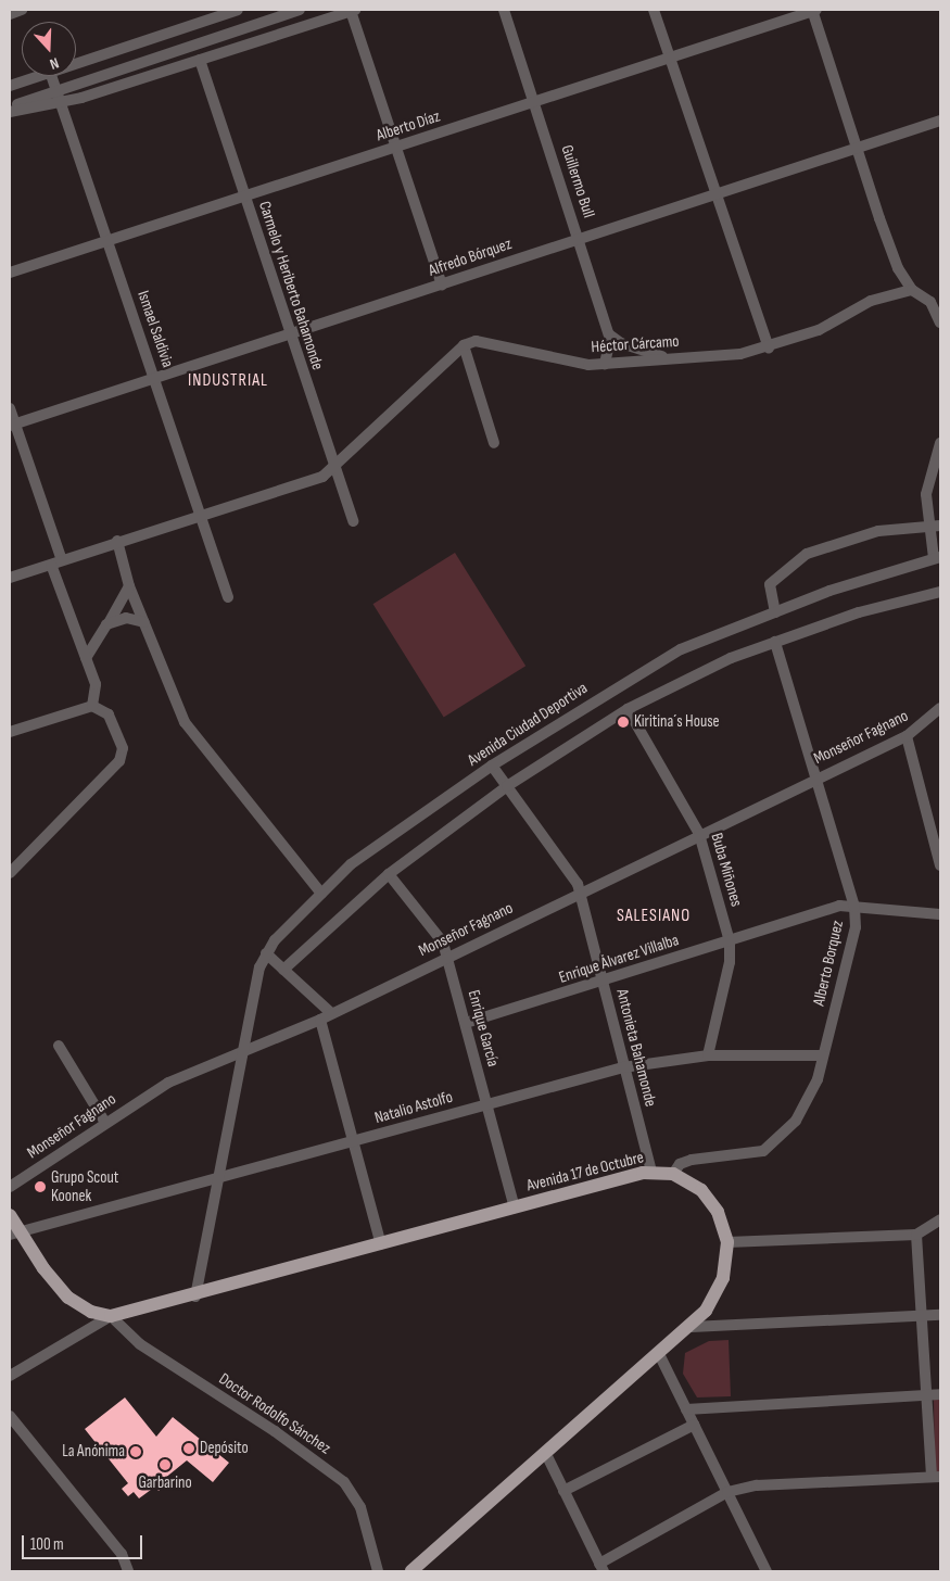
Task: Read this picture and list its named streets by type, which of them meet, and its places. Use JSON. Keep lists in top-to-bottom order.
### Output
{
  "streets": {
    "main road": ["Avenida 17 de Octubre"],
    "street": [
      "Alberto Díaz",
      "Guillermo Bull",
      "Alfredo Bórquez",
      "Carmelo y Heriberto Bahamonde",
      "Ismael Saldivia",
      "Héctor Cárcamo",
      "Avenida Ciudad Deportiva",
      "Monseñor Fagnano",
      "Buba Miñones",
      "Enrique Álvarez Villalba",
      "Alberto Borquez",
      "Enrique García",
      "Antonieta Bahamonde",
      "Natalio Astolfo",
      "Doctor Rodolfo Sánchez"
    ]
  },
  "crossings": [
    ["Alberto Díaz", "Guillermo Bull"],
    ["Alberto Díaz", "Carmelo y Heriberto Bahamonde"],
    ["Alberto Díaz", "Ismael Saldivia"],
    ["Guillermo Bull", "Alfredo Bórquez"],
    ["Guillermo Bull", "Héctor Cárcamo"],
    ["Alfredo Bórquez", "Carmelo y Heriberto Bahamonde"],
    ["Alfredo Bórquez", "Ismael Saldivia"],
    ["Avenida Ciudad Deportiva", "Monseñor Fagnano"],
    ["Avenida Ciudad Deportiva", "Antonieta Bahamonde"],
    ["Avenida Ciudad Deportiva", "Natalio Astolfo"],
    ["Avenida Ciudad Deportiva", "Avenida 17 de Octubre"],
    ["Monseñor Fagnano", "Buba Miñones"],
    ["Monseñor Fagnano", "Alberto Borquez"],
    ["Monseñor Fagnano", "Enrique García"],
    ["Monseñor Fagnano", "Antonieta Bahamonde"],
    ["Buba Miñones", "Enrique Álvarez Villalba"],
    ["Buba Miñones", "Natalio Astolfo"],
    ["Enrique Álvarez Villalba", "Alberto Borquez"],
    ["Enrique Álvarez Villalba", "Enrique García"],
    ["Enrique Álvarez Villalba", "Antonieta Bahamonde"],
    ["Alberto Borquez", "Natalio Astolfo"],
    ["Alberto Borquez", "Avenida 17 de Octubre"],
    ["Enrique García", "Natalio Astolfo"],
    ["Enrique García", "Avenida 17 de Octubre"],
    ["Antonieta Bahamonde", "Natalio Astolfo"],
    ["Antonieta Bahamonde", "Avenida 17 de Octubre"],
    ["Avenida 17 de Octubre", "Doctor Rodolfo Sánchez"]
  ],
  "districts": ["INDUSTRIAL", "SALESIANO"],
  "places": [
    "Kiritina´s House",
    "Grupo Scout Koonek",
    "Depósito",
    "La Anónima",
    "Garbarino"
  ],
  "scale_bar": "100 m",
  "north": "bottom"
}
